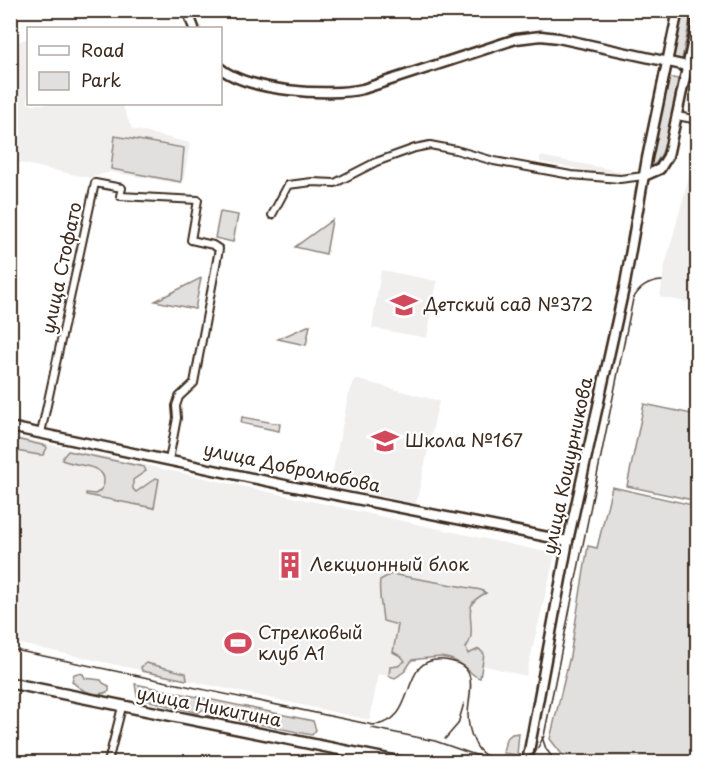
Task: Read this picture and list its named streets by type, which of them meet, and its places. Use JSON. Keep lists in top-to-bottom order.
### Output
{
  "streets": {
    "main road": ["улица Никитина"],
    "street": ["улица Стофато", "улица Кошурникова", "улица Добролюбова"]
  },
  "crossings": [
    ["улица Стофато", "улица Добролюбова"],
    ["улица Кошурникова", "улица Добролюбова"]
  ],
  "places": {
    "school or university": ["Детский сад №372", "Школа №167"],
    "building": ["Лекционный блок"],
    "sports": ["Стрелковый клуб А1"]
  },
  "legend": ["Road", "Park"]
}
